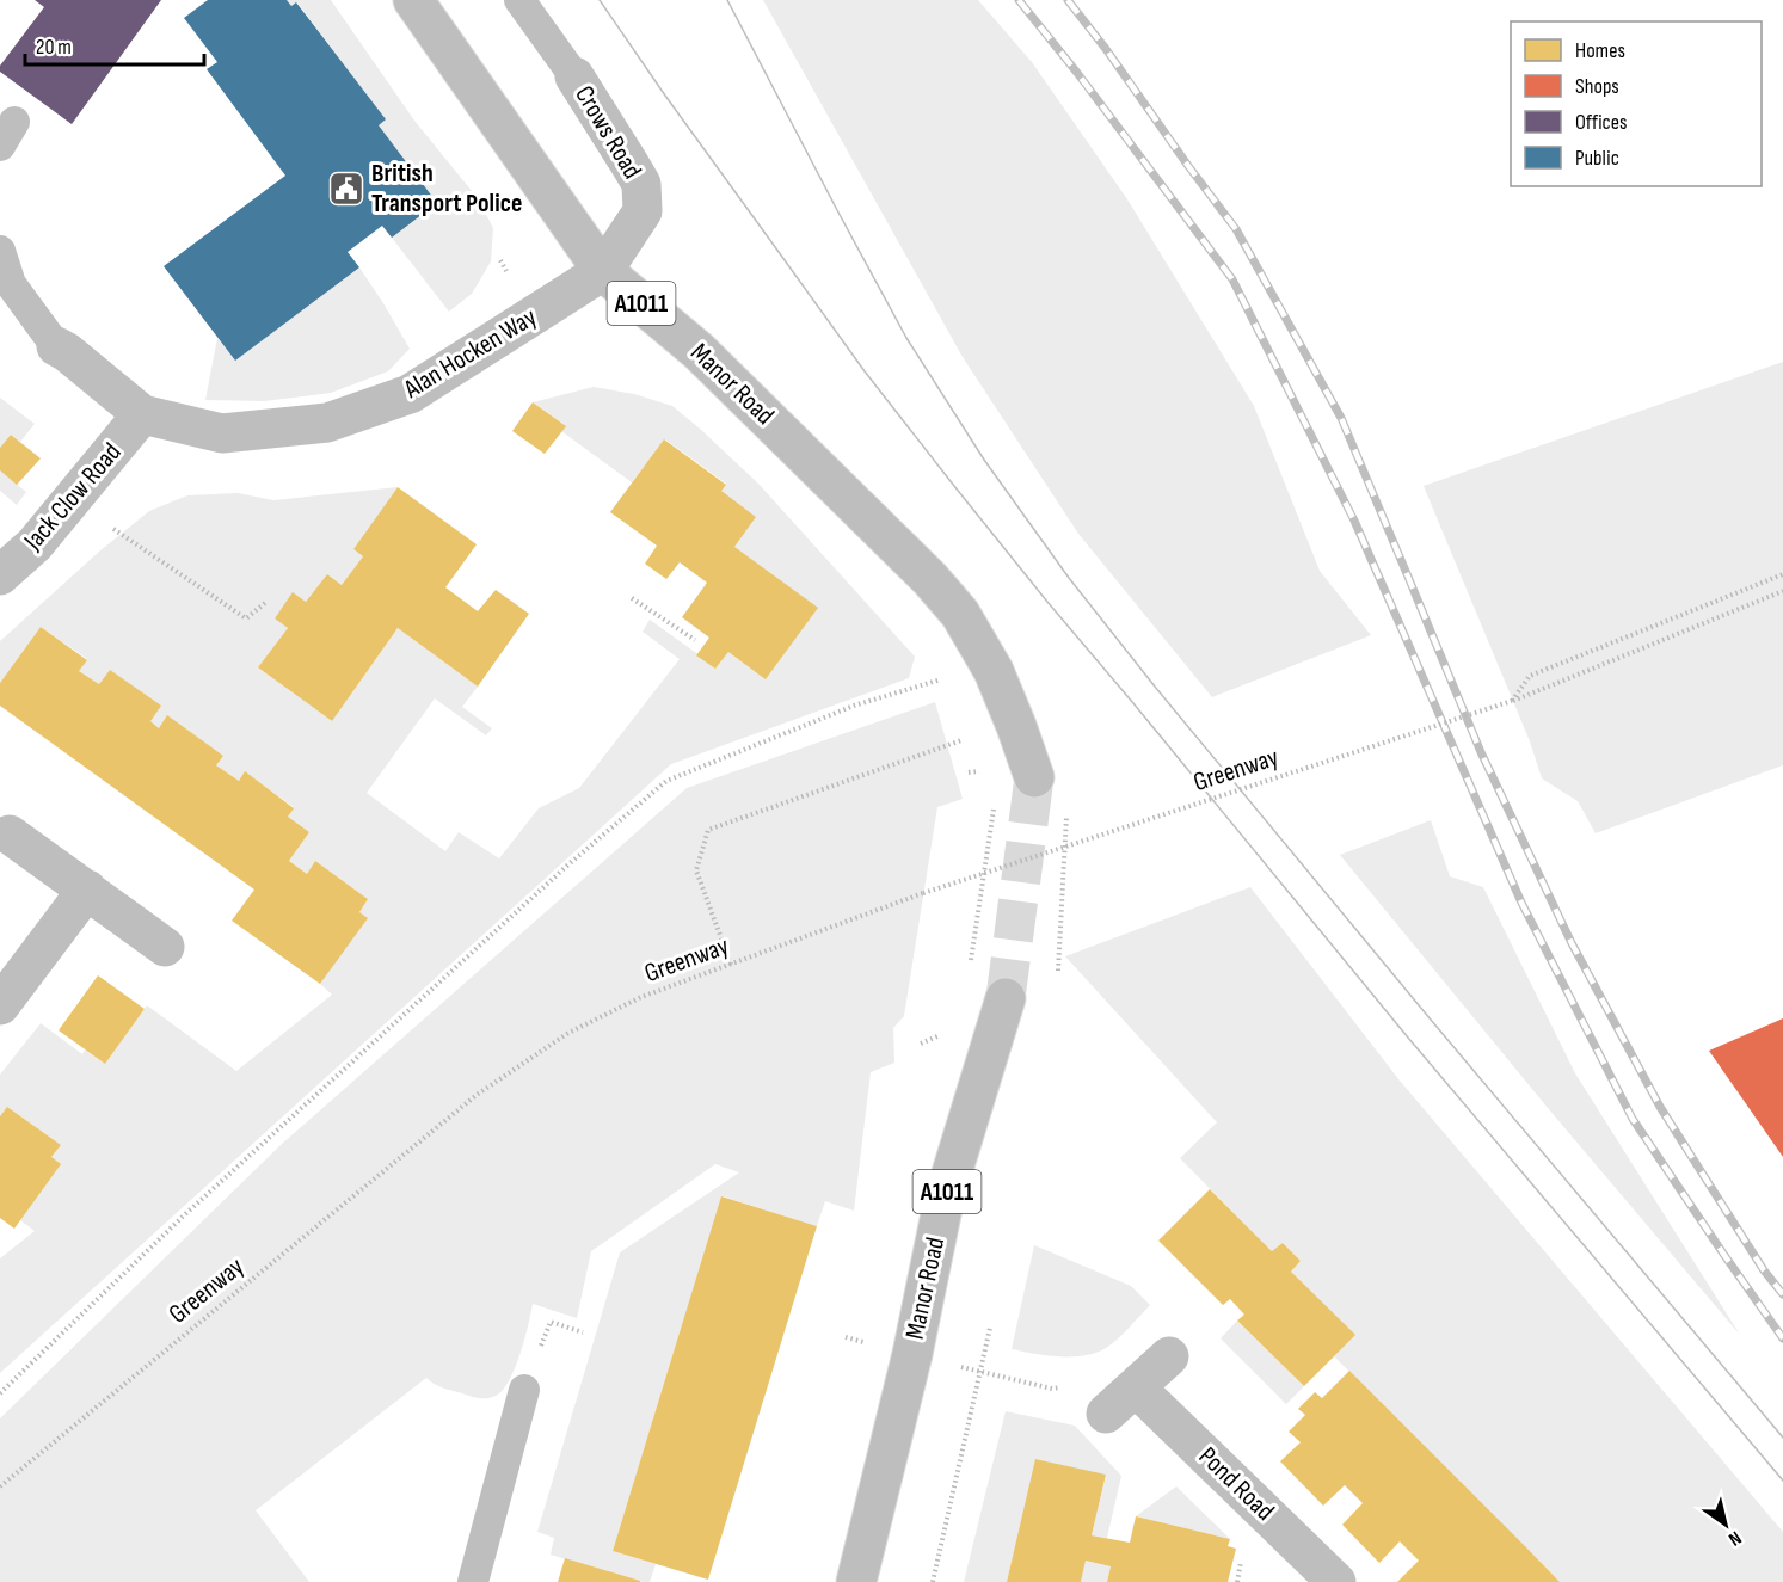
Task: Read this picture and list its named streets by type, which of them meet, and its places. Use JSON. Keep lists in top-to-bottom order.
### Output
{
  "streets": {
    "street": [
      "Crows Road",
      "A1011",
      "Alan Hocken Way",
      "Manor Road",
      "Jack Clow Road",
      "Pond Road"
    ],
    "path": ["Greenway"]
  },
  "crossings": [
    ["Crows Road", "Alan Hocken Way"],
    ["Crows Road", "Manor Road"],
    ["Alan Hocken Way", "Manor Road"],
    ["Alan Hocken Way", "Jack Clow Road"]
  ],
  "places": {
    "public building": ["British Transport Police"]
  },
  "legend": [
    "Homes",
    "Shops",
    "Offices",
    "Public"
  ],
  "scale_bar": "20 m",
  "north": "bottom right"
}
